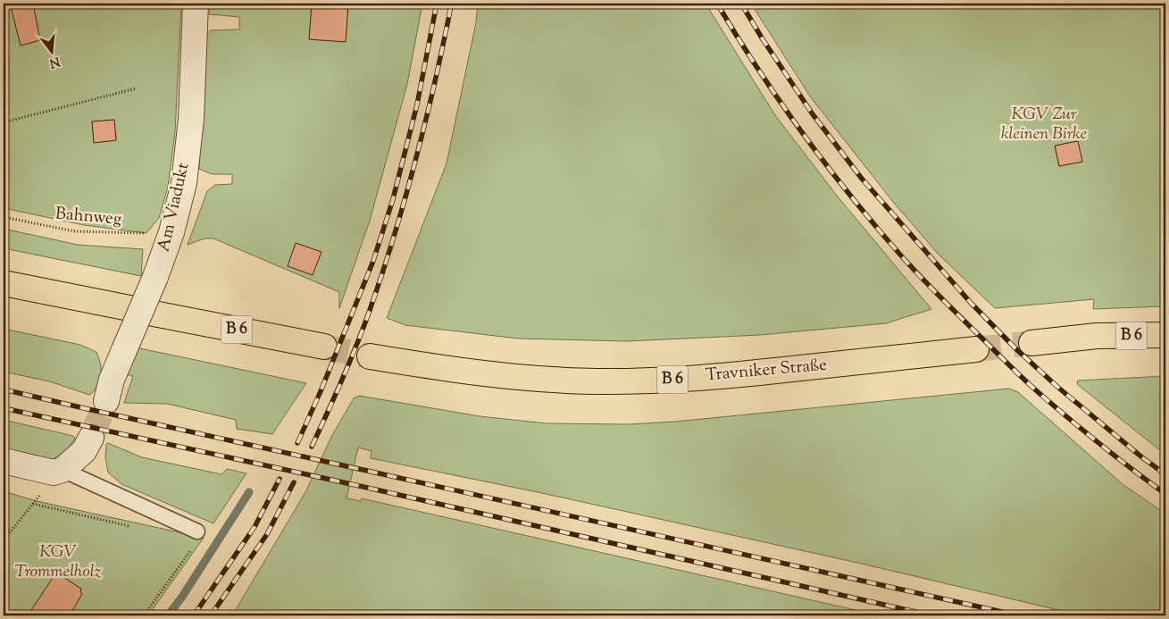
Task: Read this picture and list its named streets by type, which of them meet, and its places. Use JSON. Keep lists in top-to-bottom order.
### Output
{
  "streets": {
    "main road": ["B 6", "Travniker Straße"],
    "street": ["Am Viadukt"],
    "path": ["Bahnweg"]
  },
  "crossings": [
    ["Am Viadukt", "Bahnweg"]
  ],
  "parks": ["KGV Zur kleinen Birke", "KGV Trommelholz"],
  "north": "bottom"
}
